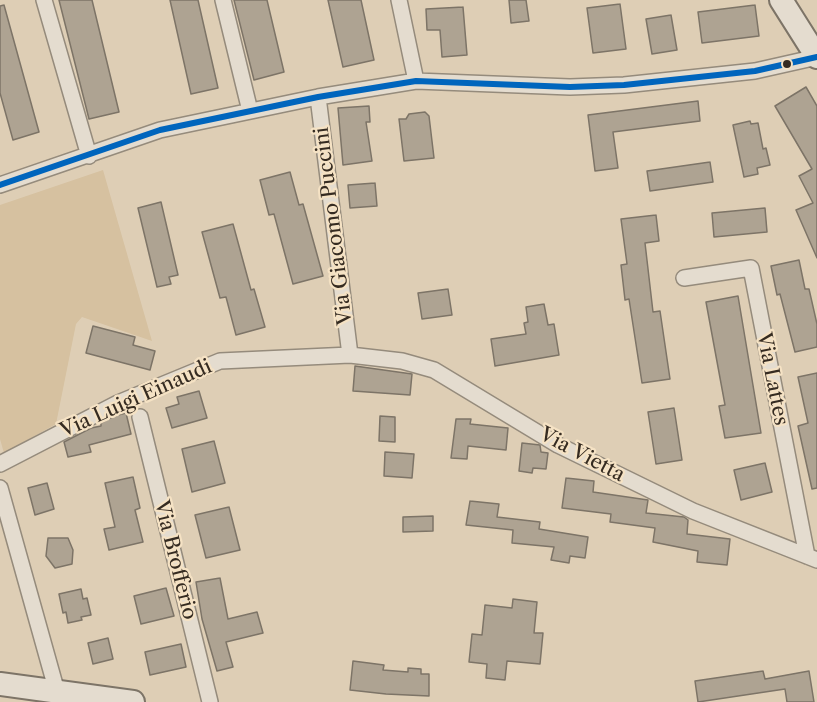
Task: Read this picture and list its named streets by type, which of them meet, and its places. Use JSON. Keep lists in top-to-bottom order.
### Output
{
  "streets": {
    "street": [
      "Via Giacomo Puccini",
      "Via Lattes",
      "Via Luigi Einaudi",
      "Via Vietta",
      "Via Brofferio"
    ]
  },
  "crossings": [
    ["Via Giacomo Puccini", "Via Luigi Einaudi"],
    ["Via Giacomo Puccini", "Via Vietta"],
    ["Via Lattes", "Via Vietta"],
    ["Via Luigi Einaudi", "Via Vietta"]
  ]
}
